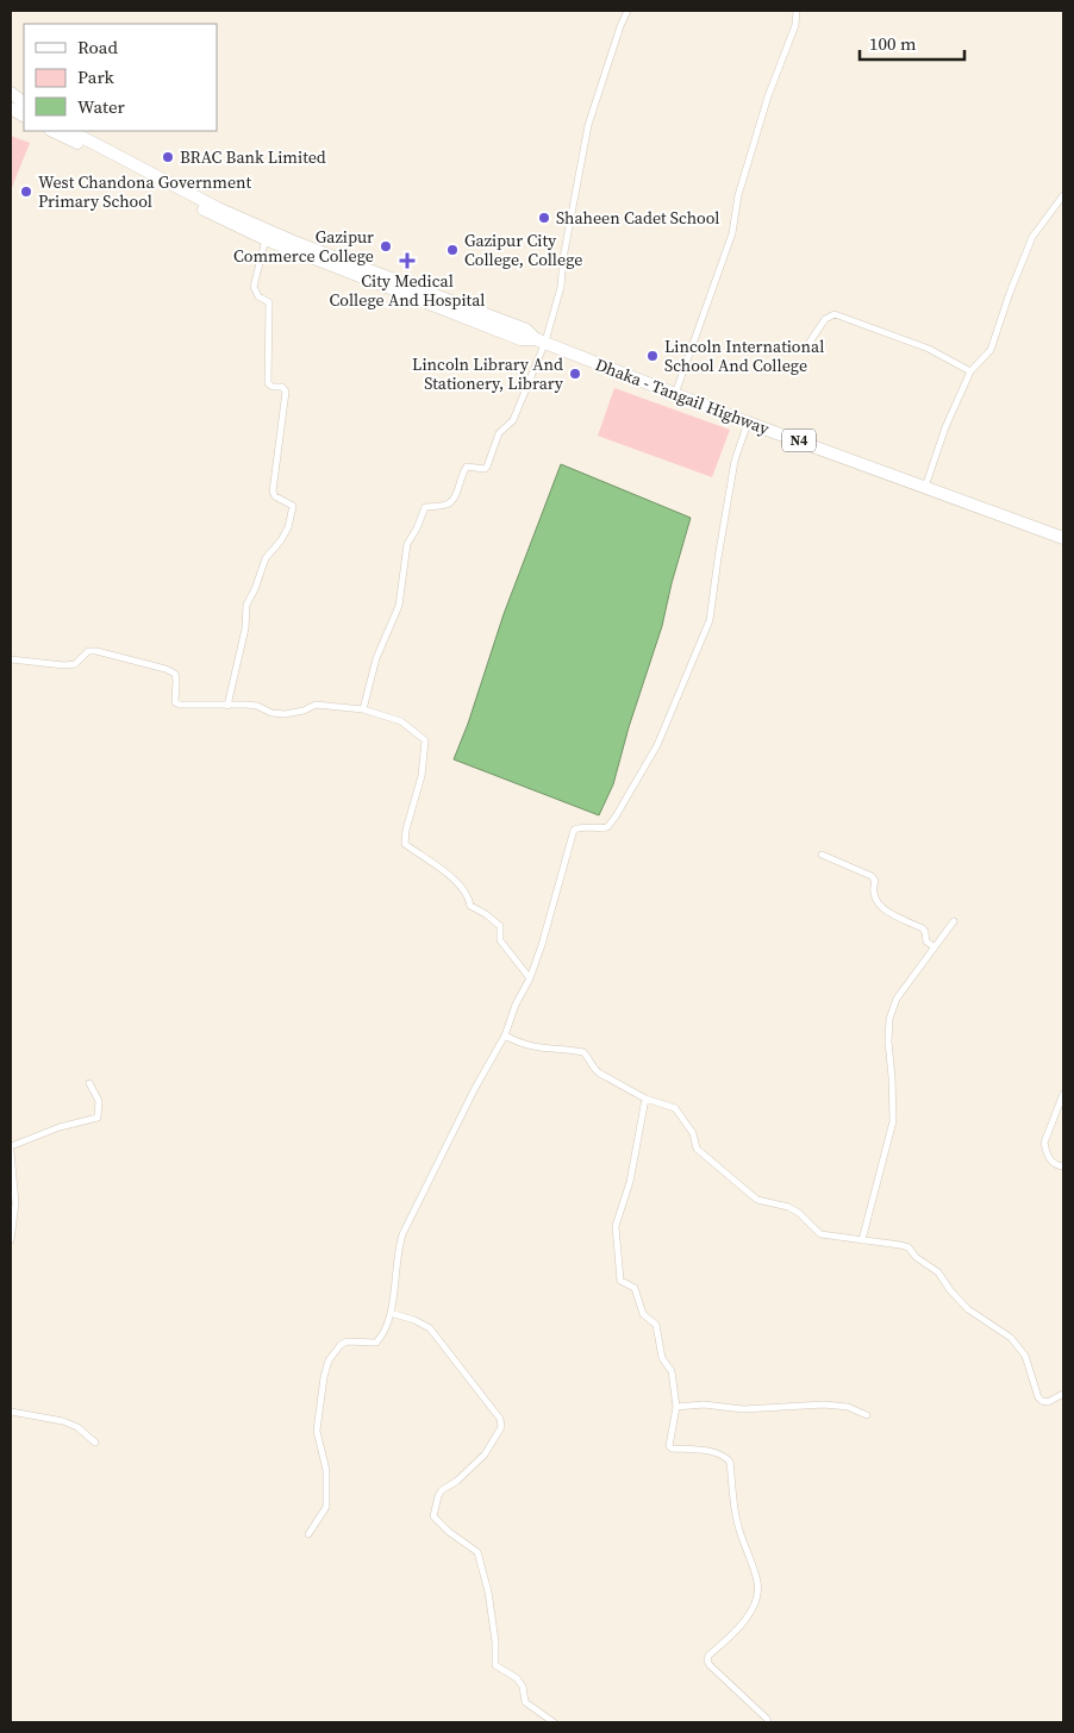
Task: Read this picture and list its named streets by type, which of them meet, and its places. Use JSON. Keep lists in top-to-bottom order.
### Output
{
  "streets": {
    "highway": ["Dhaka - Tangail Highway", "N4"]
  },
  "places": {
    "other": [
      "BRAC Bank Limited",
      "West Chandona Government Primary School",
      "Shaheen Cadet School",
      "Gazipur Commerce College",
      "Gazipur City College, College",
      "Lincoln International School And College",
      "Lincoln Library And Stationery, Library"
    ],
    "health": ["City Medical College And Hospital"]
  },
  "legend": ["Road", "Park", "Water"],
  "scale_bar": "100 m"
}
